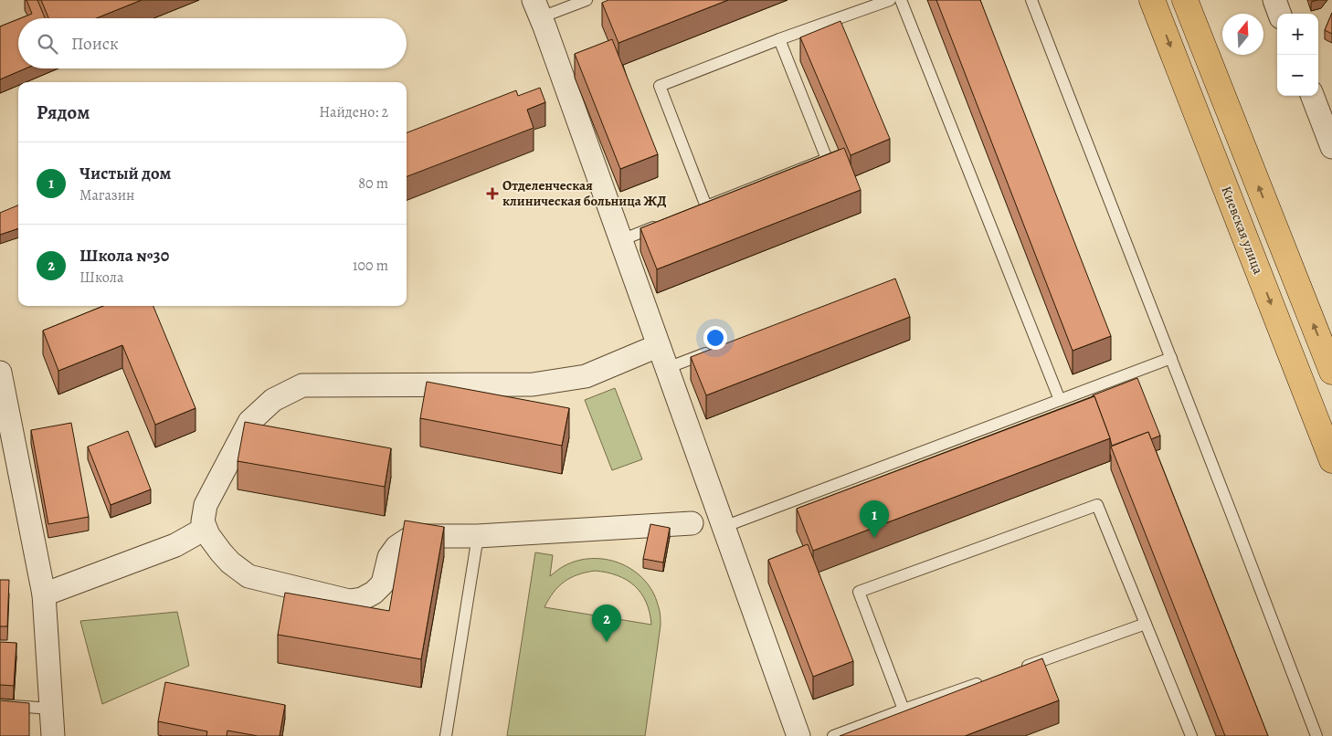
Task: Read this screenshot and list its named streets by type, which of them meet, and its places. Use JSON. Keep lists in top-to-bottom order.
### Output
{
  "streets": {
    "main road": ["Киевская улица"]
  },
  "places": {
    "health": ["Отделенческая клиническая больница ЖД"]
  },
  "north": "top",
  "page": {
    "map_buttons": ["+", "−"],
    "search": "Поиск",
    "heading": ["Рядом", "Найдено: 2"],
    "list": [
      {
        "mark": "1",
        "name": "Чистый дом",
        "note": "Магазин",
        "value": "80 m"
      },
      {
        "mark": "2",
        "name": "Школа №30",
        "note": "Школа",
        "value": "100 m"
      }
    ],
    "pins": ["1", "2"]
  }
}
